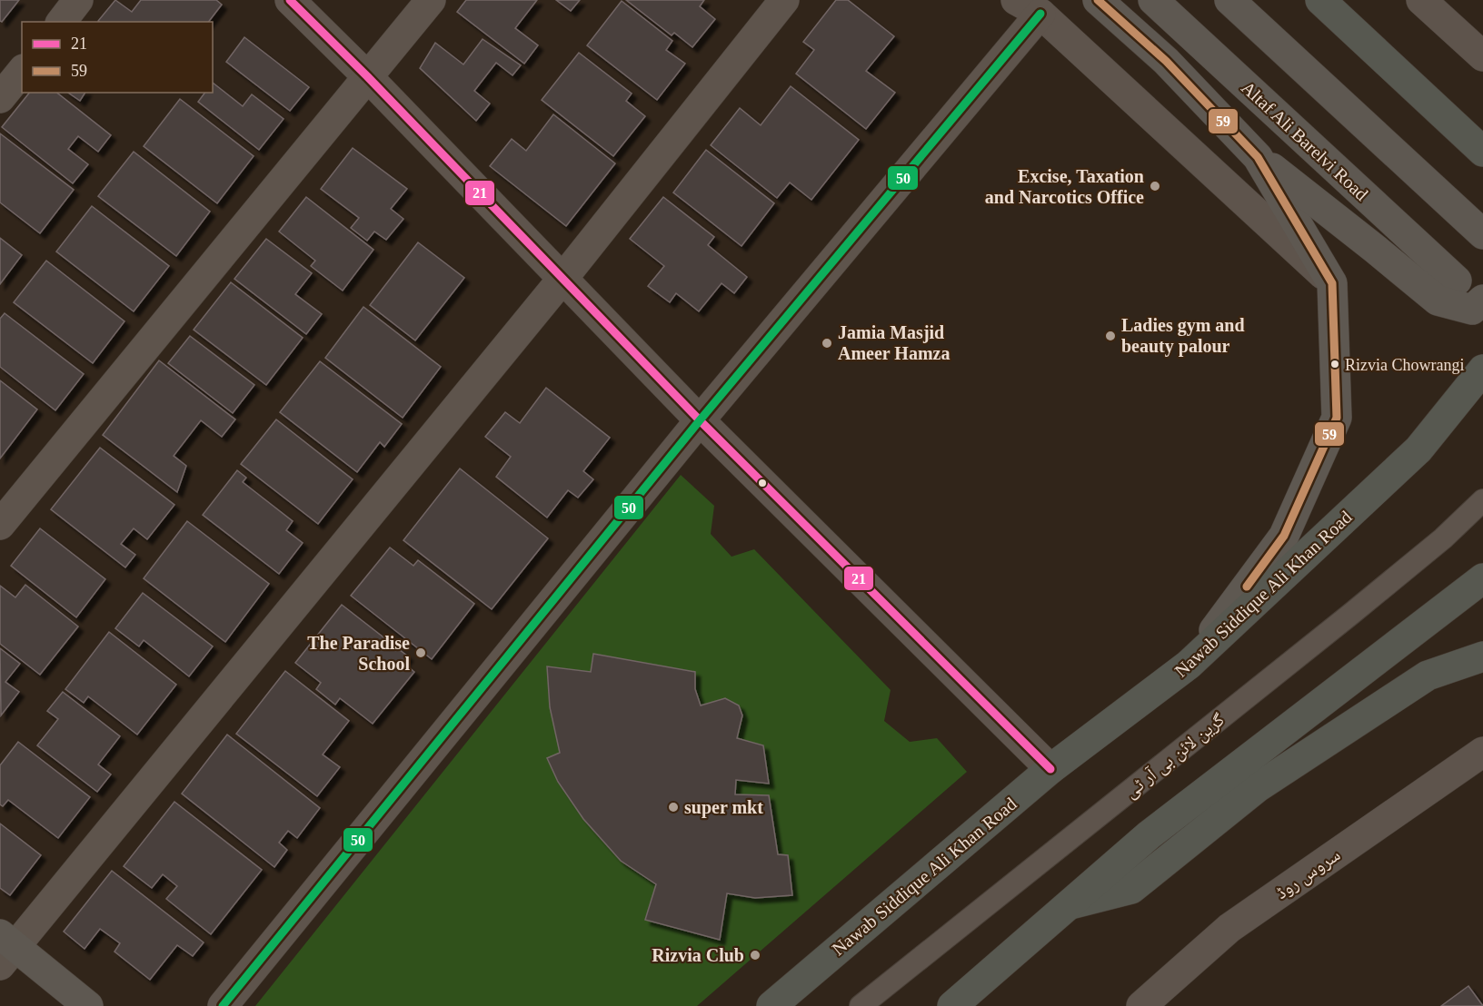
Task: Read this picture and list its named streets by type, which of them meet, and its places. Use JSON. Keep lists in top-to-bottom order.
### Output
{
  "streets": {
    "main road": ["Altaf Ali Barelvi Road", "Nawab Siddique Ali Khan Road"],
    "street": ["سروس روڈ"],
    "lane": ["گرین لائن بی آر ٹی"]
  },
  "places": [
    "Excise, Taxation and Narcotics Office",
    "Ladies gym and beauty palour",
    "Jamia Masjid Ameer Hamza",
    "Rizvia Chowrangi",
    "The Paradise School",
    "super mkt",
    "Rizvia Club"
  ],
  "lines": ["transit line 21", "transit line 59", "transit line 50"],
  "legend": ["21", "59"]
}
